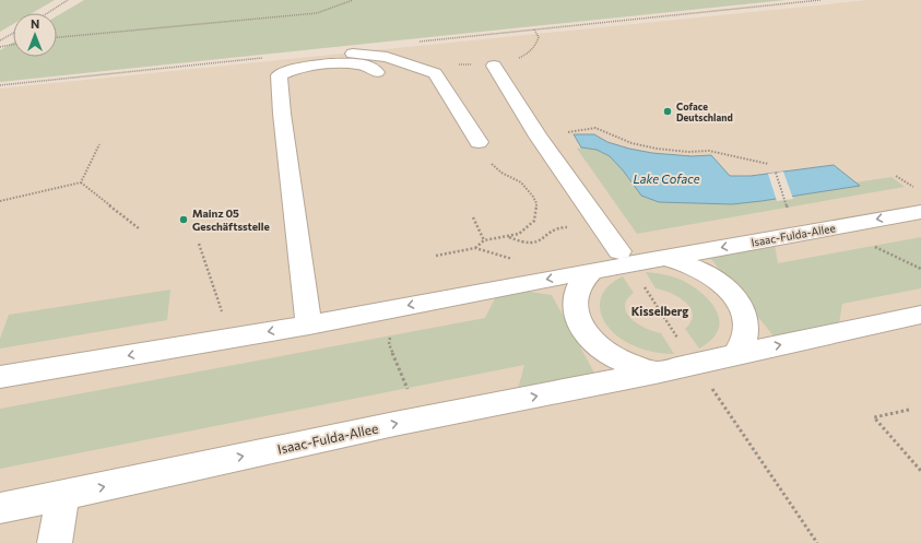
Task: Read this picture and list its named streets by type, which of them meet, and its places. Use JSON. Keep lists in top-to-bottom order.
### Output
{
  "streets": {
    "street": ["Isaac-Fulda-Allee"]
  },
  "districts": ["Kisselberg"],
  "water": ["Lake Coface"],
  "places": ["Coface Deutschland", "Mainz 05 Geschäftsstelle"],
  "north": "top"
}
